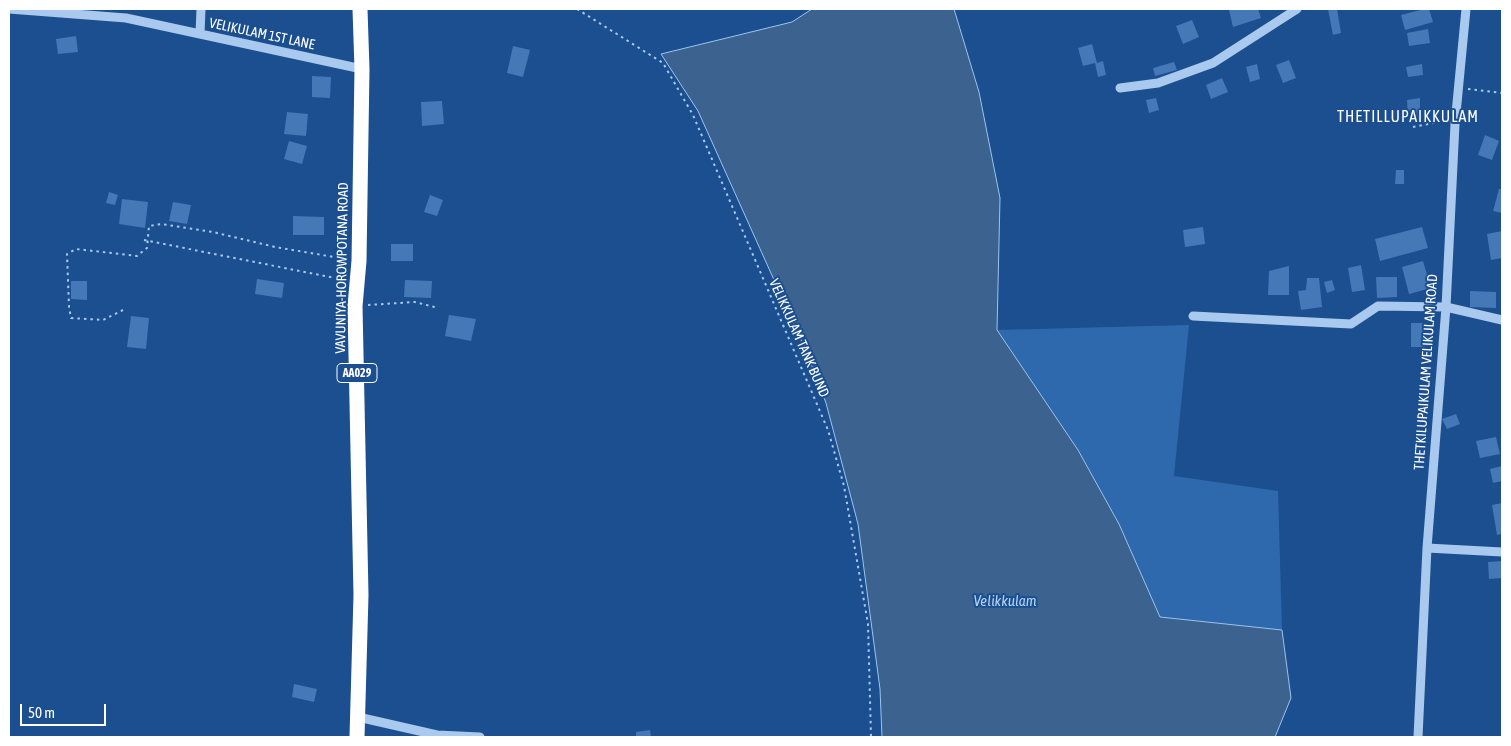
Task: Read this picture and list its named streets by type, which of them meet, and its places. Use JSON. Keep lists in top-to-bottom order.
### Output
{
  "streets": {
    "highway": ["VAVUNIYA-HOROWPOTANA ROAD", "AA029"],
    "street": ["VELIKULAM 1ST LANE", "THETKILUPAIKULAM VELIKULAM ROAD"],
    "path": ["VELIKKULAM TANK BUND"]
  },
  "crossings": [
    ["VELIKULAM 1ST LANE", "VAVUNIYA-HOROWPOTANA ROAD"]
  ],
  "districts": ["THETILLUPAIKKULAM"],
  "water": ["Velikkulam"],
  "scale_bar": "50 m"
}
